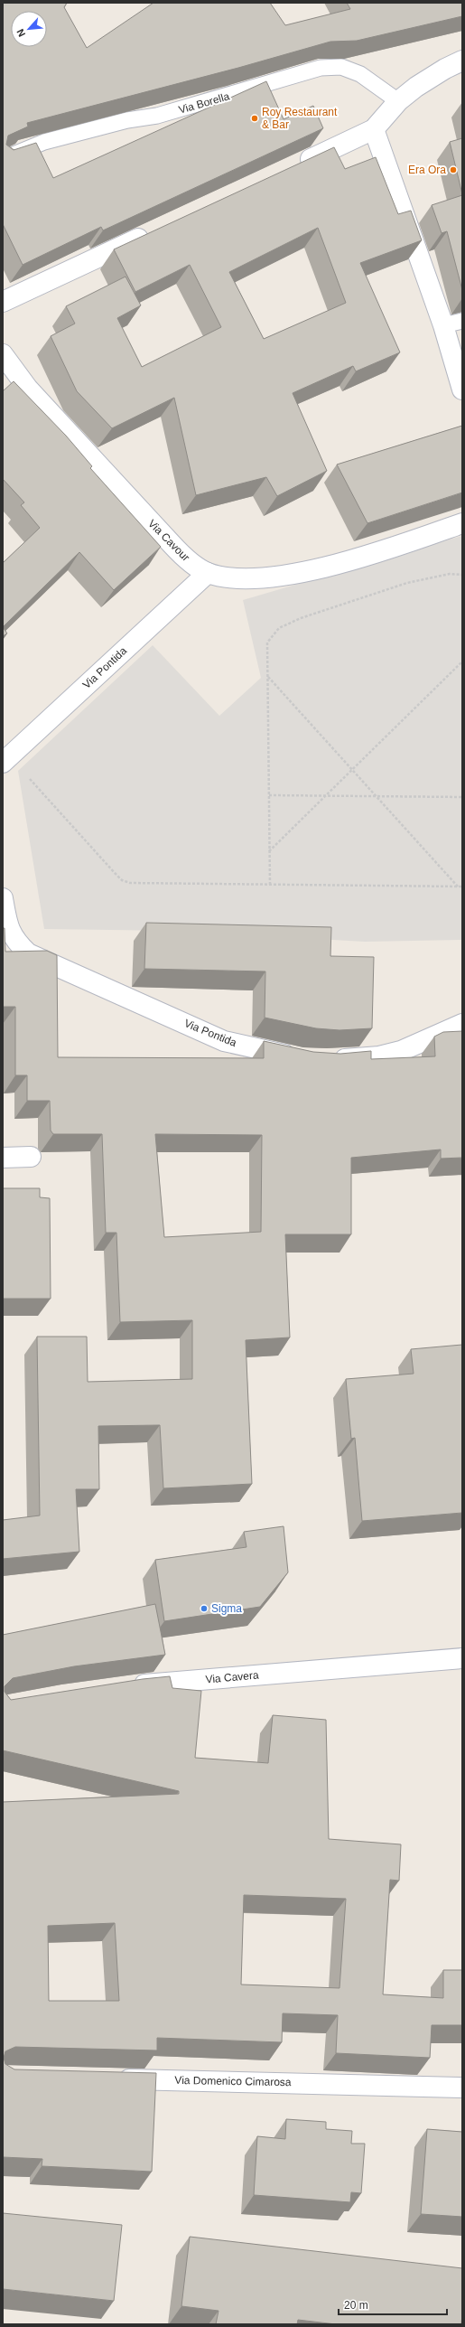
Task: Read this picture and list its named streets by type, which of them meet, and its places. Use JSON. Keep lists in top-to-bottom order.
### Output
{
  "streets": {
    "street": [
      "Via Cavour",
      "Via Pontida",
      "Via Cavera",
      "Via Domenico Cimarosa"
    ],
    "lane": ["Via Borella"]
  },
  "crossings": [
    ["Via Cavour", "Via Pontida"]
  ],
  "places": ["Roy Restaurant & Bar", "Era Ora", "Sigma"],
  "scale_bar": "20 m",
  "north": "bottom left"
}
